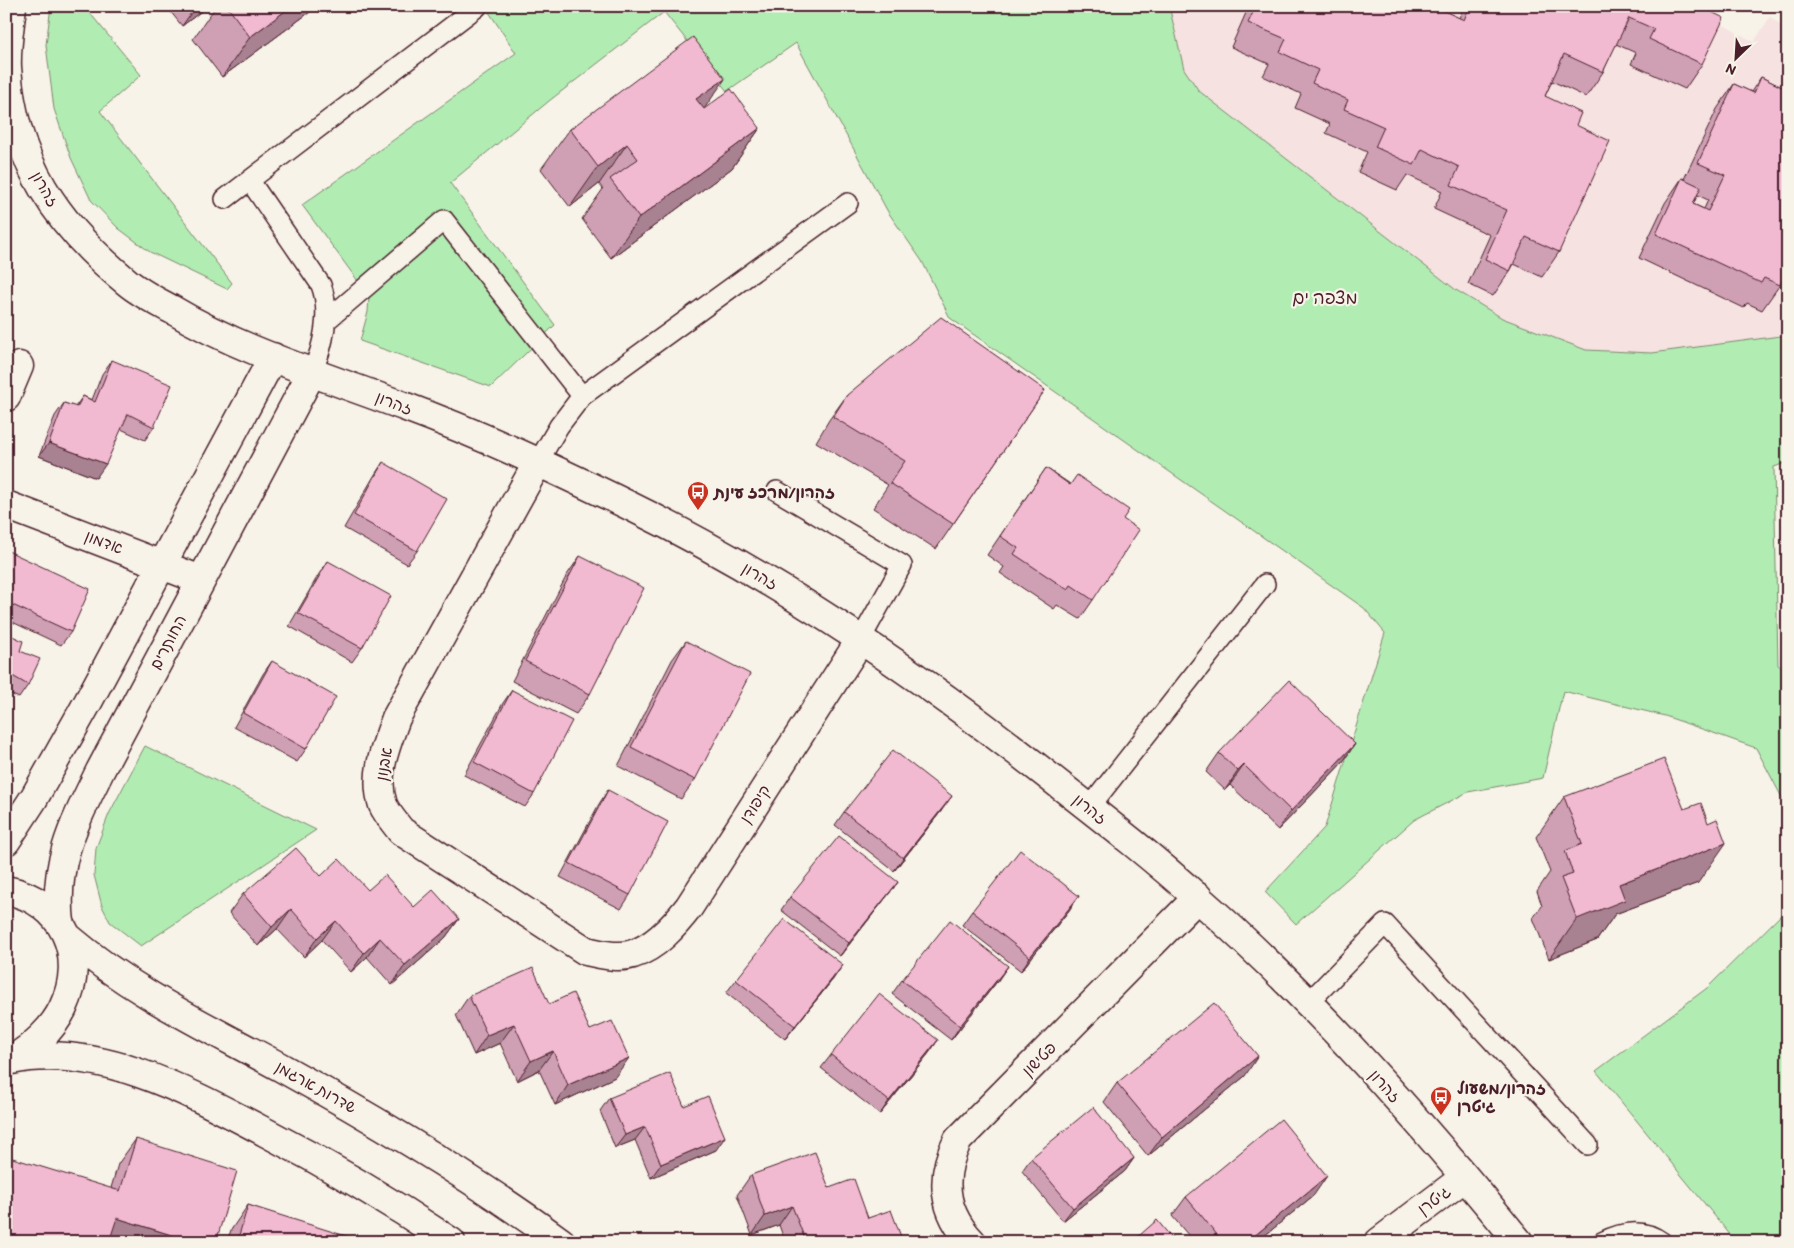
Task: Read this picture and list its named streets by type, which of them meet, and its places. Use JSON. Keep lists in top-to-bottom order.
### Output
{
  "streets": {
    "street": [
      "זהרון",
      "אדמון",
      "החותרים",
      "אבנון",
      "קיפודן",
      "פטישון",
      "שדרות ארגמן",
      "גיטרן"
    ]
  },
  "crossings": [
    ["זהרון", "החותרים"],
    ["זהרון", "אבנון"],
    ["זהרון", "קיפודן"],
    ["זהרון", "פטישון"],
    ["זהרון", "גיטרן"],
    ["אדמון", "החותרים"],
    ["החותרים", "שדרות ארגמן"],
    ["אבנון", "קיפודן"]
  ],
  "districts": ["מצפה ים"],
  "places": {
    "bus stop": ["זהרון/מרכז עינת", "זהרון/משעול גיטרן"]
  },
  "north": "bottom left"
}
